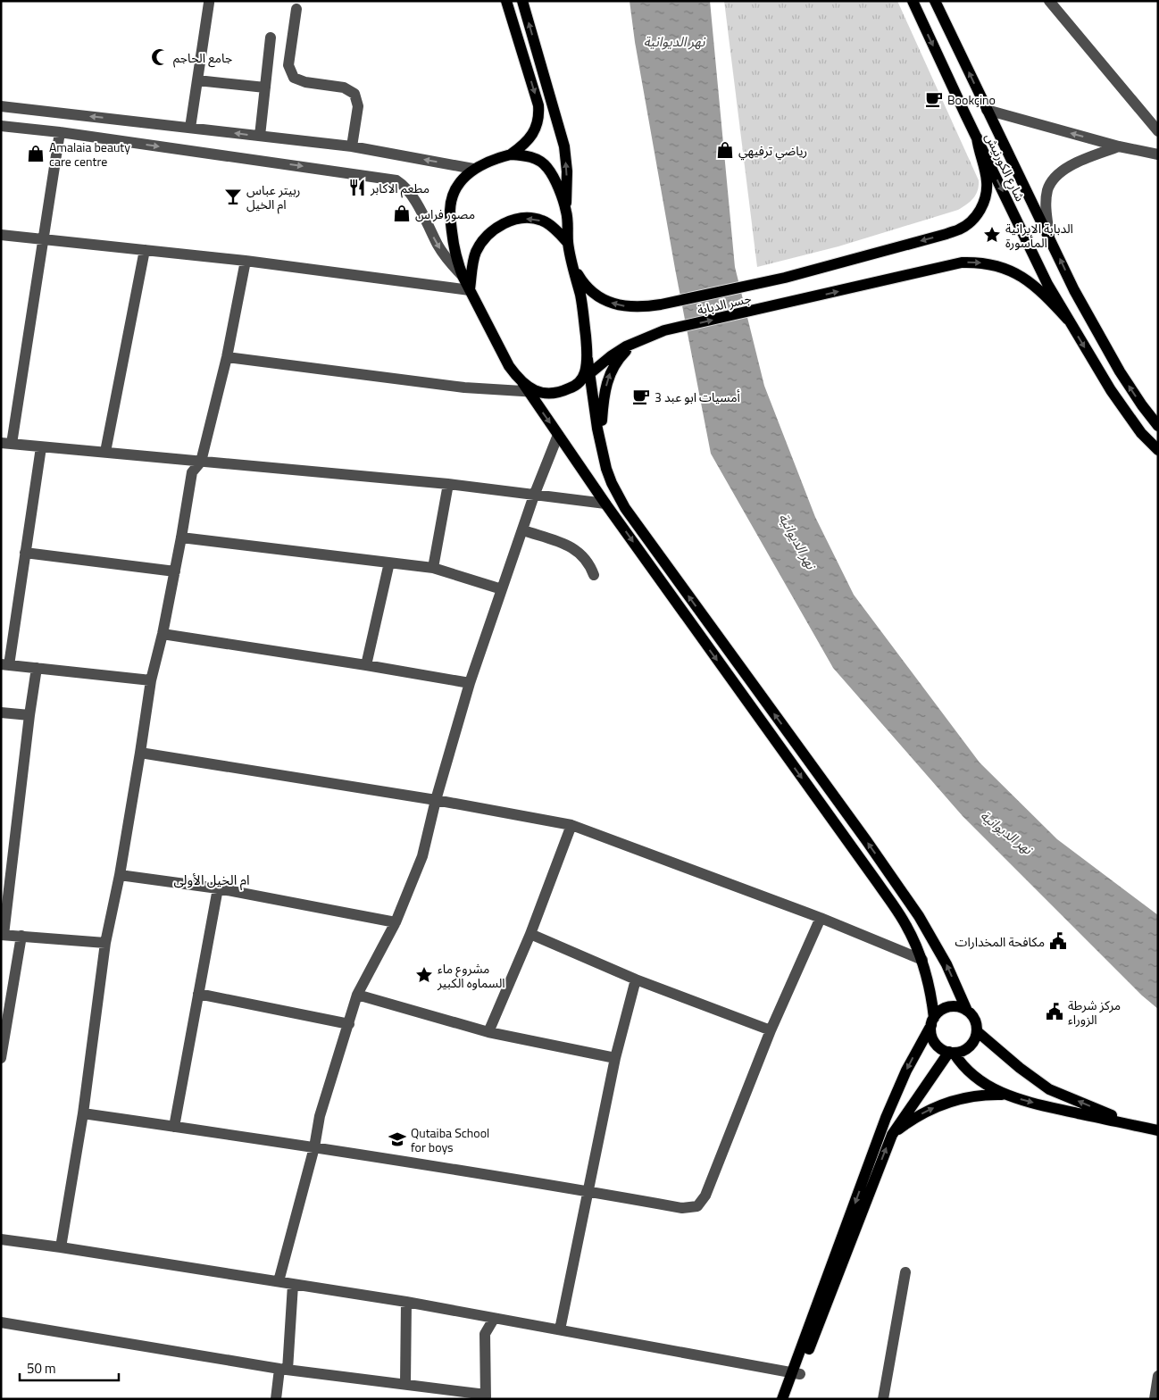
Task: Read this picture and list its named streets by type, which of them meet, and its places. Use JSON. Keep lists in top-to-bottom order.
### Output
{
  "streets": {
    "main road": ["شارع الكورنيش", "جسر الدبابة"]
  },
  "crossings": [
    ["شارع الكورنيش", "جسر الدبابة"]
  ],
  "districts": ["ام الخيل الأولى"],
  "water": ["نهر الديوانية"],
  "places": {
    "mosque": ["جامع الحاجم"],
    "cafe": ["Bookçino", "أمسيات ابو عبد 3"],
    "shop": ["رياضي ترفيهي", "Amalaia beauty care centre", "مصور فراس"],
    "restaurant": ["مطعم الاكابر"],
    "bar": ["ربيتر عباس ام الخيل"],
    "place": ["الدبابة الايرانية المأسورة", "مشروع ماء السماوه الكبير"],
    "public building": ["مكافحة المخدارات", "مركز شرطة الزوراء"],
    "school or university": ["Qutaiba School for boys"]
  },
  "scale_bar": "50 m"
}
